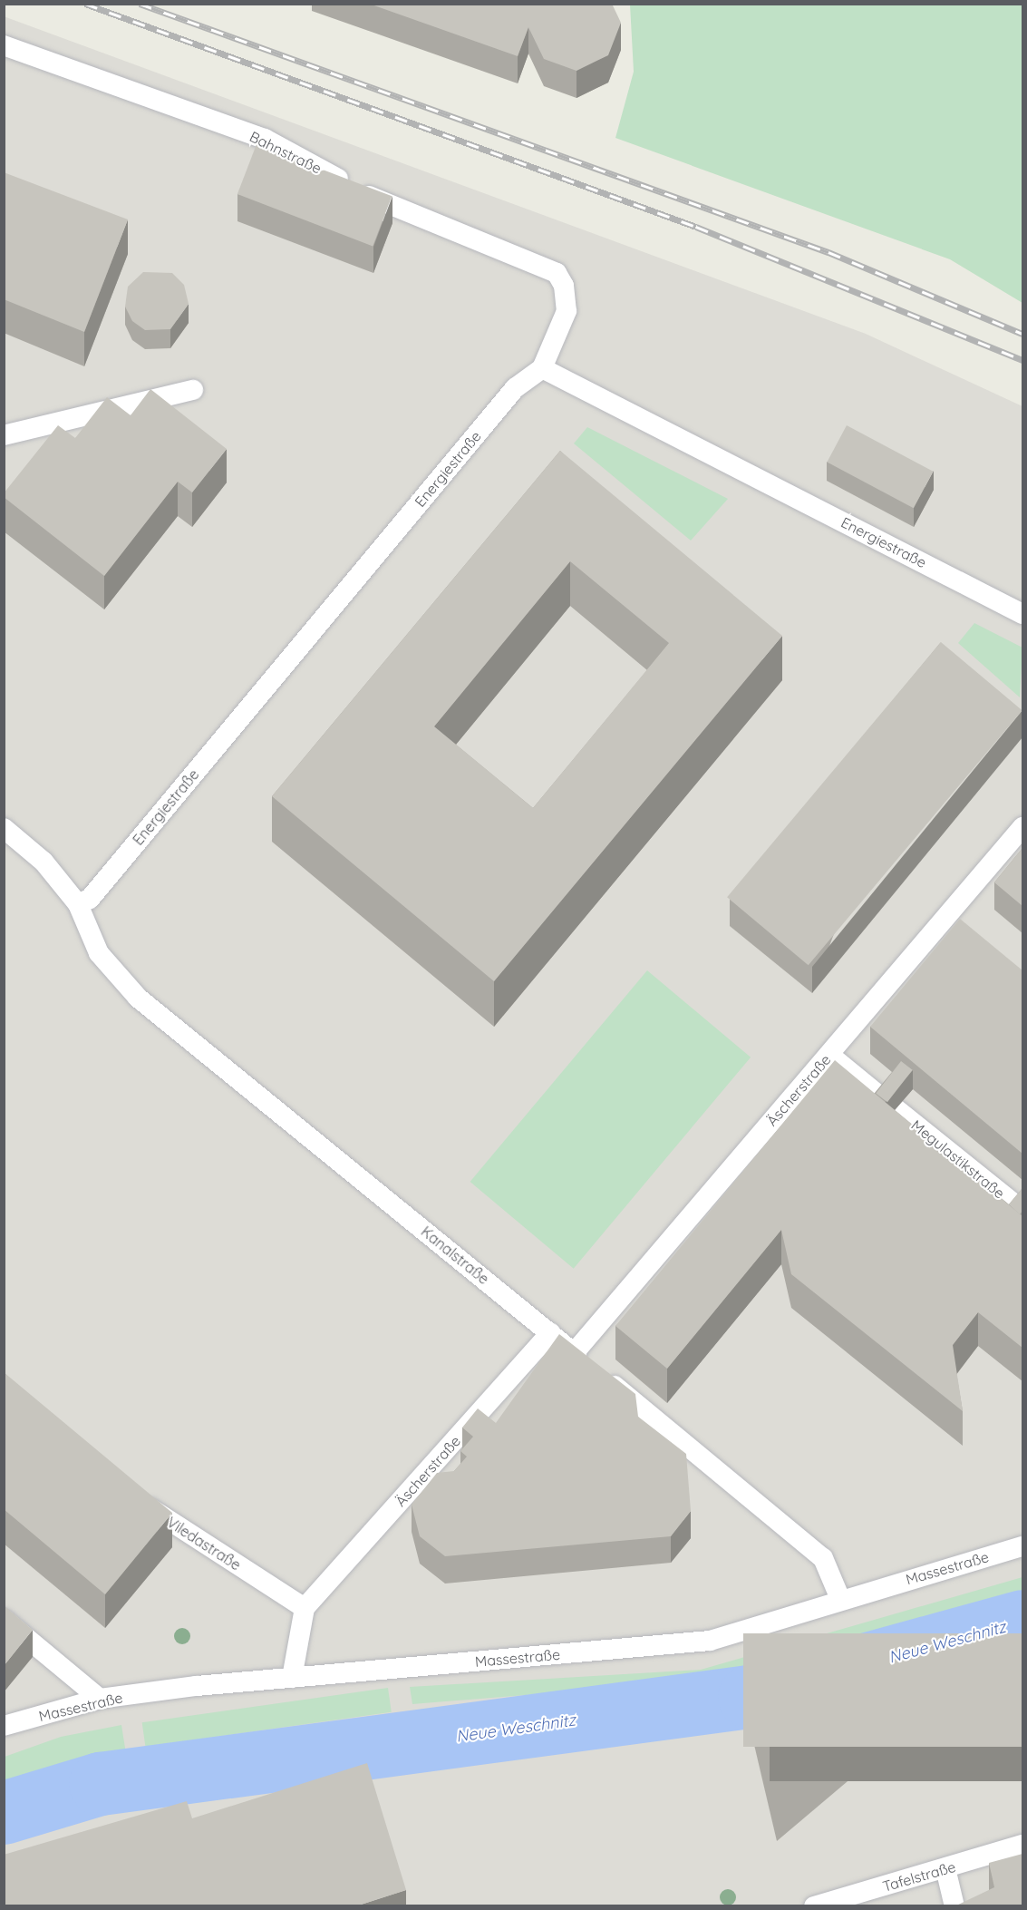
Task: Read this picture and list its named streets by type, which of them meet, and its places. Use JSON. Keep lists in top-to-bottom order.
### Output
{
  "streets": {
    "lane": [
      "Bahnstraße",
      "Energiestraße",
      "Äscherstraße",
      "Megulastikstraße",
      "Kanalstraße",
      "Viledastraße",
      "Massestraße",
      "Tafelstraße"
    ]
  },
  "crossings": [
    ["Bahnstraße", "Energiestraße"],
    ["Energiestraße", "Kanalstraße"],
    ["Äscherstraße", "Megulastikstraße"],
    ["Äscherstraße", "Kanalstraße"],
    ["Äscherstraße", "Viledastraße"],
    ["Kanalstraße", "Massestraße"]
  ],
  "water": ["Neue Weschnitz"]
}
